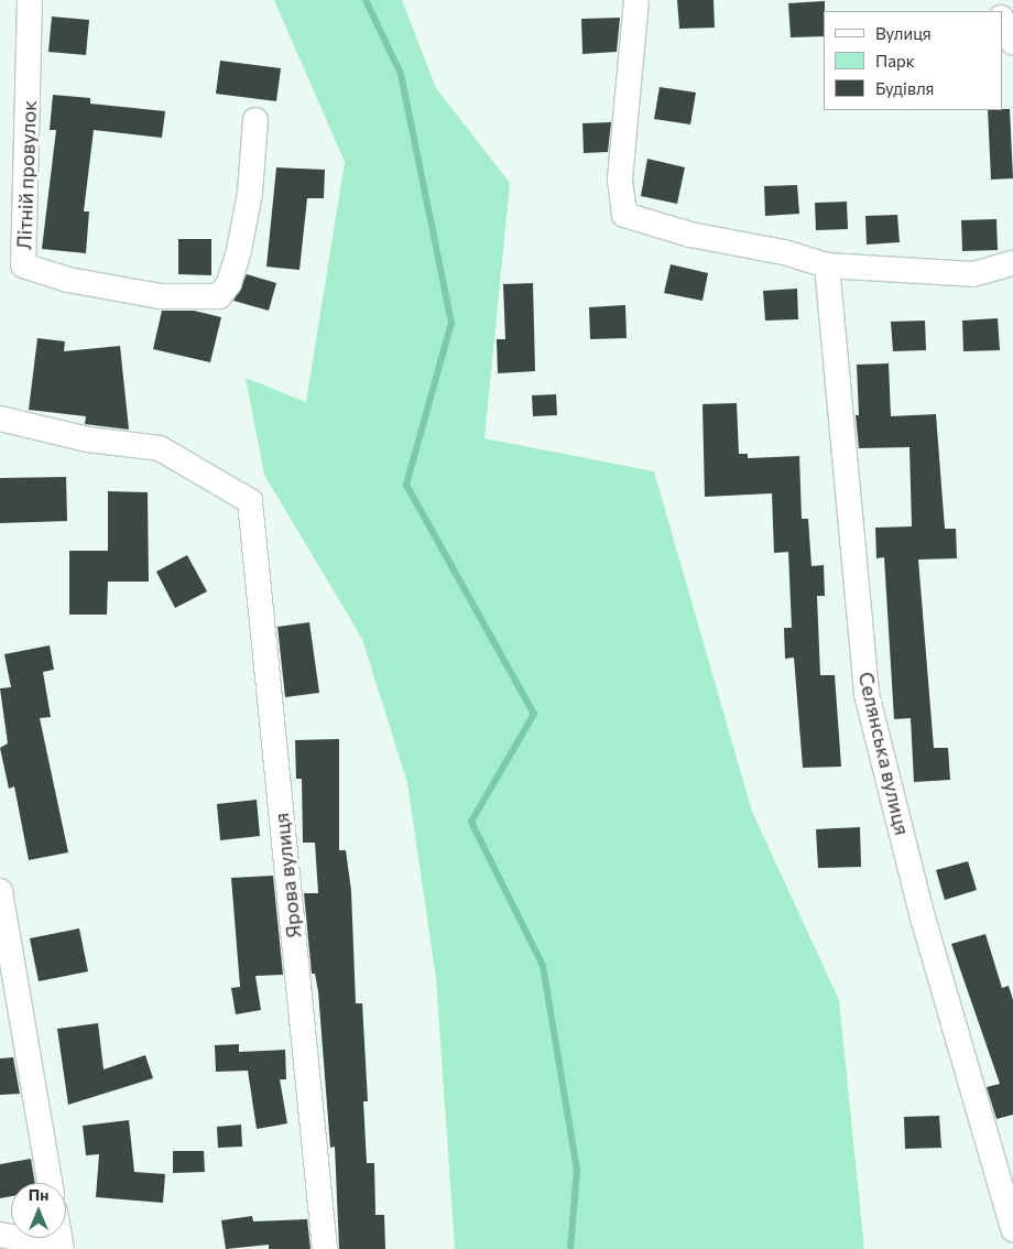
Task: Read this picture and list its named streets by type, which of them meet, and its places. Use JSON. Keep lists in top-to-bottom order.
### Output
{
  "streets": {
    "street": ["Літній провулок", "Селянська вулиця", "Ярова вулиця"]
  },
  "legend": ["Вулиця", "Парк", "Будівля"],
  "north": "top"
}
